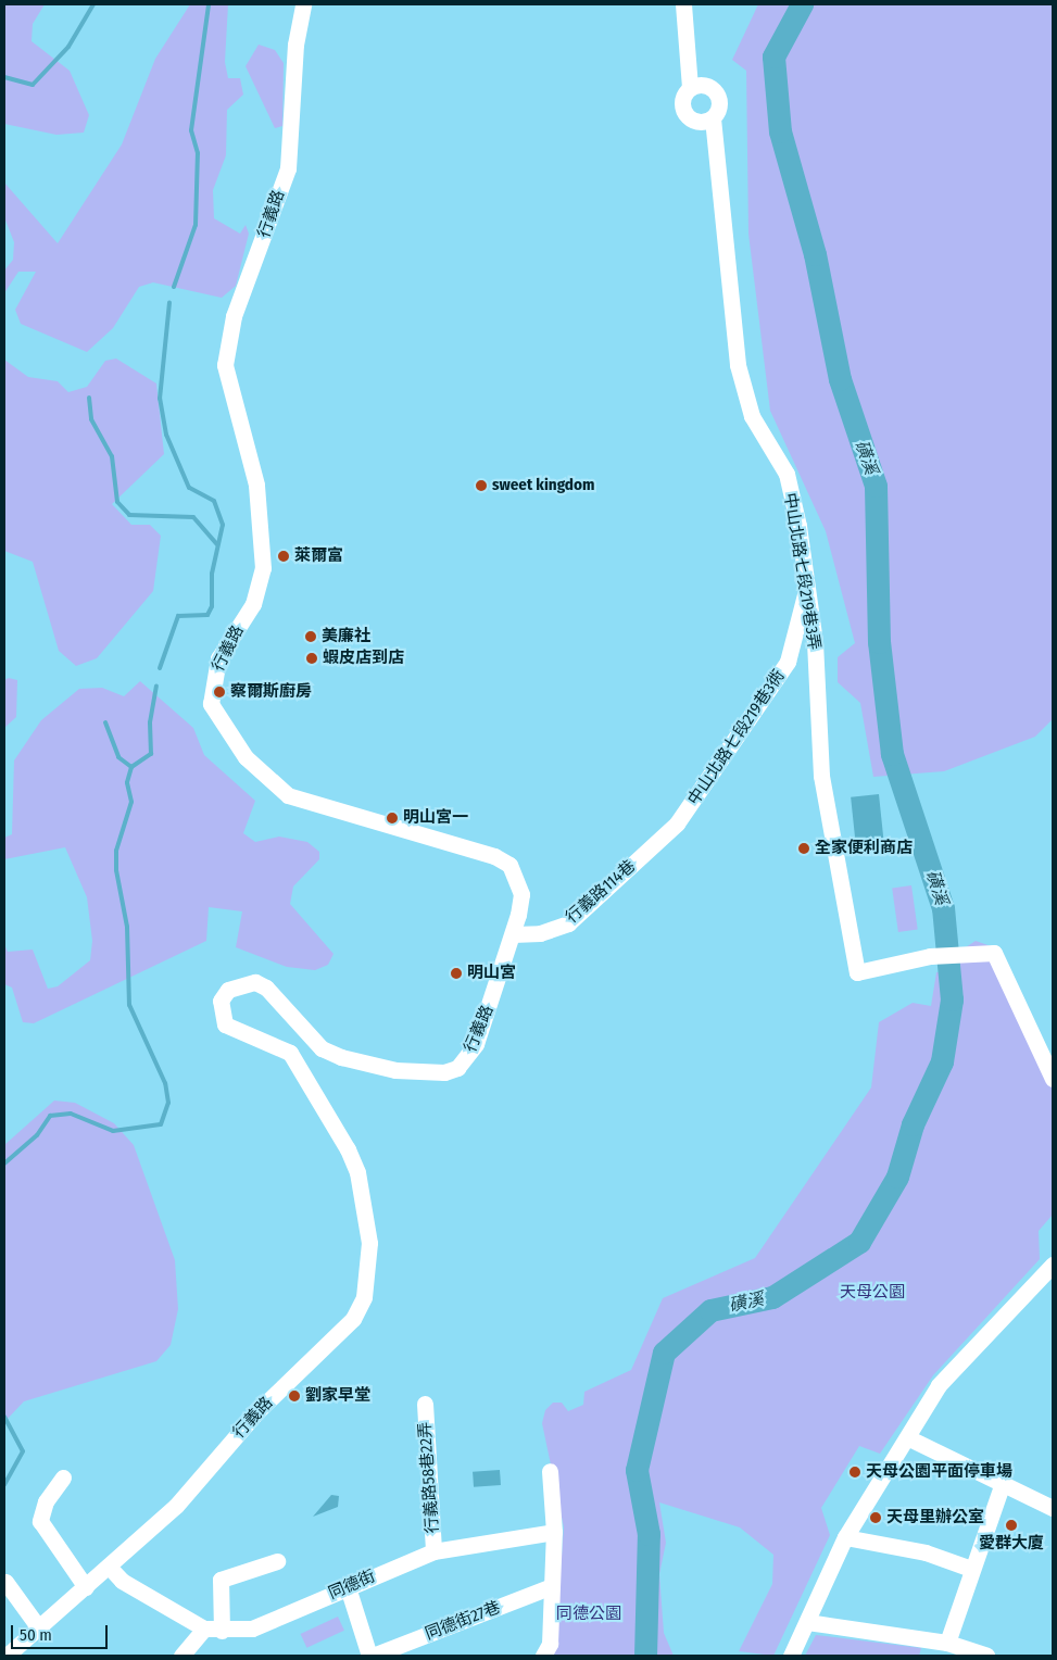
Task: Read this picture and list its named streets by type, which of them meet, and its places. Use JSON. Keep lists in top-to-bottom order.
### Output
{
  "streets": {
    "street": [
      "行義路",
      "中山北路七段219巷3弄",
      "中山北路七段219巷3衖",
      "行義路114巷",
      "行義路58巷22弄",
      "同德街",
      "同德街27巷"
    ]
  },
  "crossings": [
    ["行義路", "行義路114巷"],
    ["中山北路七段219巷3弄", "中山北路七段219巷3衖"],
    ["中山北路七段219巷3衖", "行義路114巷"],
    ["行義路58巷22弄", "同德街"]
  ],
  "water": ["磺溪"],
  "parks": ["天母公園", "同德公園"],
  "places": [
    "sweet kingdom",
    "萊爾富",
    "美廉社",
    "蝦皮店到店",
    "察爾斯廚房",
    "明山宮一",
    "全家便利商店",
    "明山宮",
    "劉家早堂",
    "天母公園平面停車場",
    "天母里辦公室",
    "愛群大廈"
  ],
  "scale_bar": "50 m"
}
